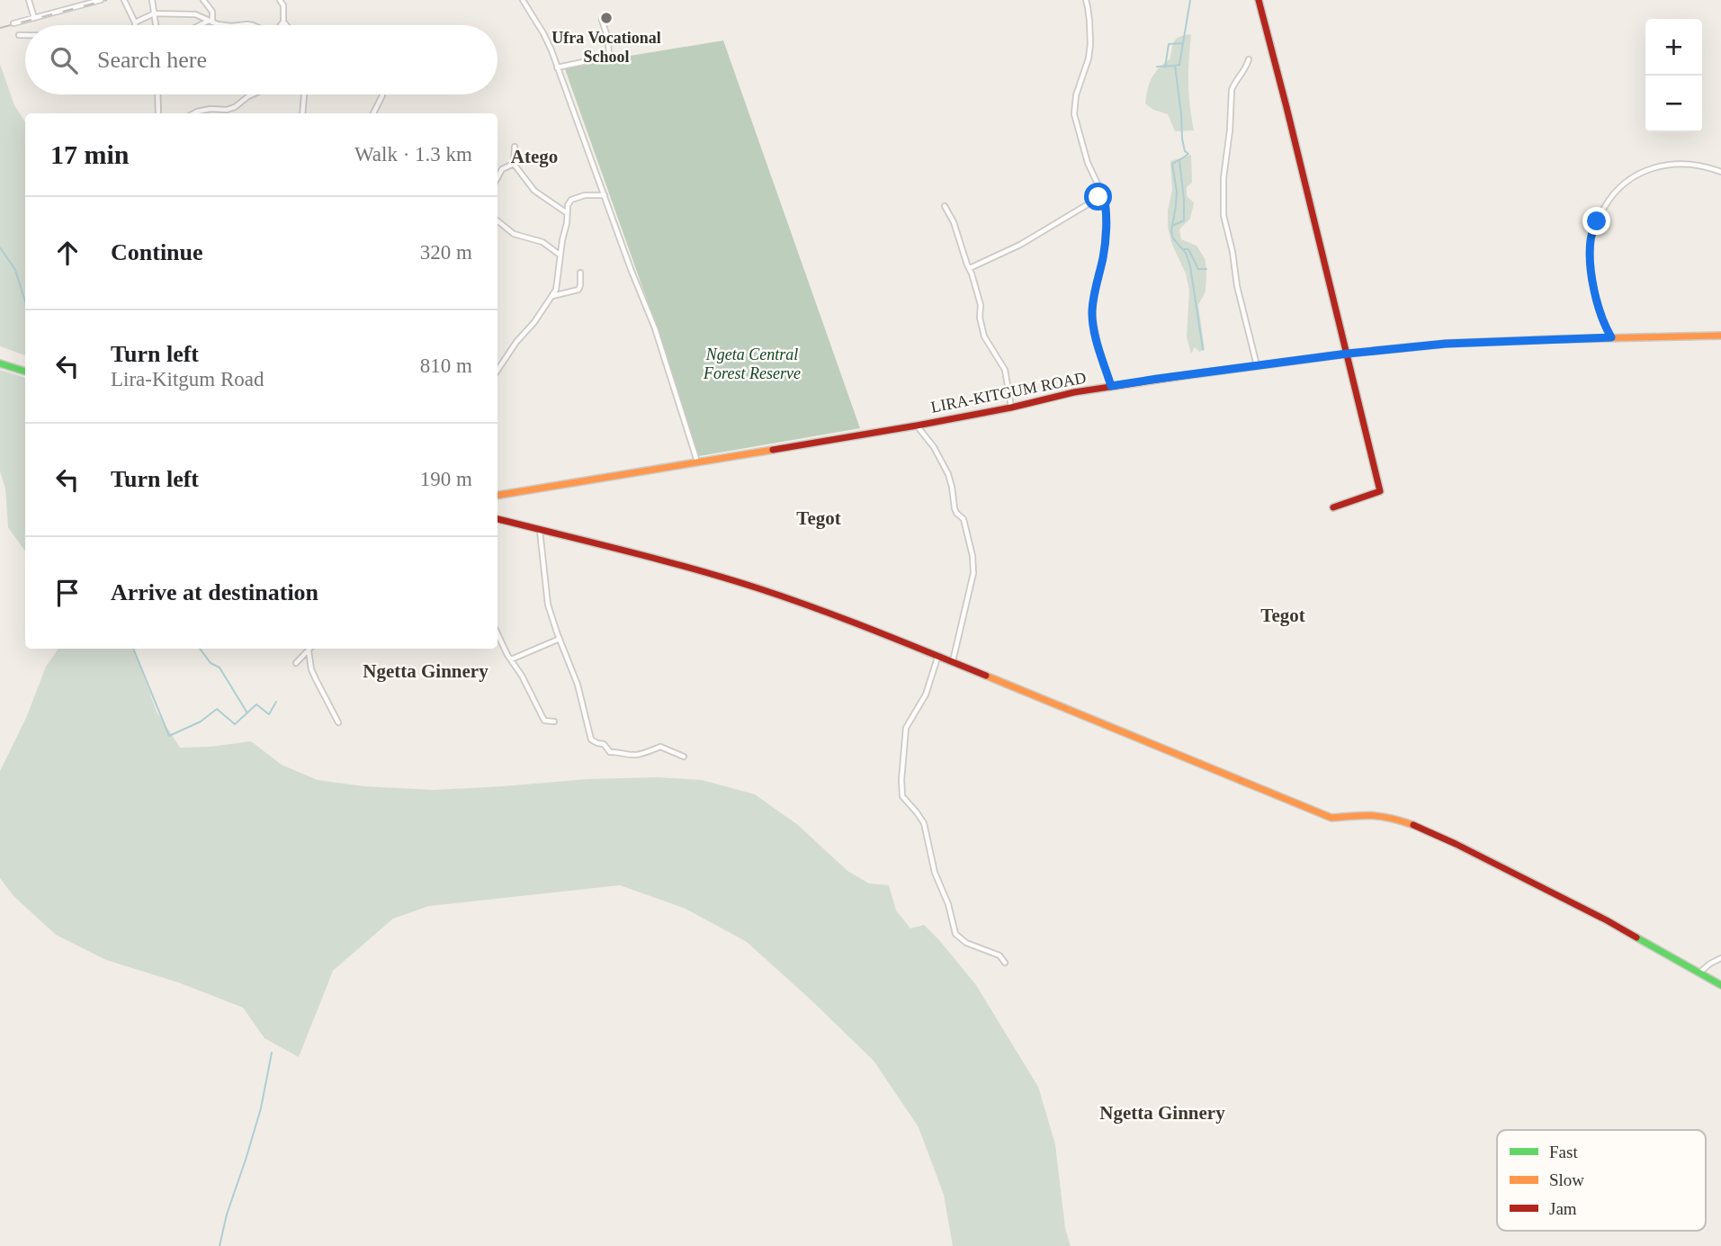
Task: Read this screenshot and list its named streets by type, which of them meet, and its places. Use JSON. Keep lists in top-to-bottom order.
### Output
{
  "streets": {
    "main road": ["LIRA-KITGUM ROAD"]
  },
  "districts": [
    "Atego",
    "Tegot",
    "Tegot",
    "Ngetta Ginnery",
    "Ngetta Ginnery"
  ],
  "parks": ["Ngeta Central Forest Reserve"],
  "places": ["Ufra Vocational School"],
  "legend": ["Fast", "Slow", "Jam"],
  "page": {
    "map_buttons": ["+", "−"],
    "search": "Search here",
    "heading": ["17 min", "Walk · 1.3 km"],
    "list": [
      ["Continue", "320 m"],
      ["Turn left", "Lira-Kitgum Road", "810 m"],
      ["Turn left", "190 m"],
      "Arrive at destination"
    ]
  }
}
